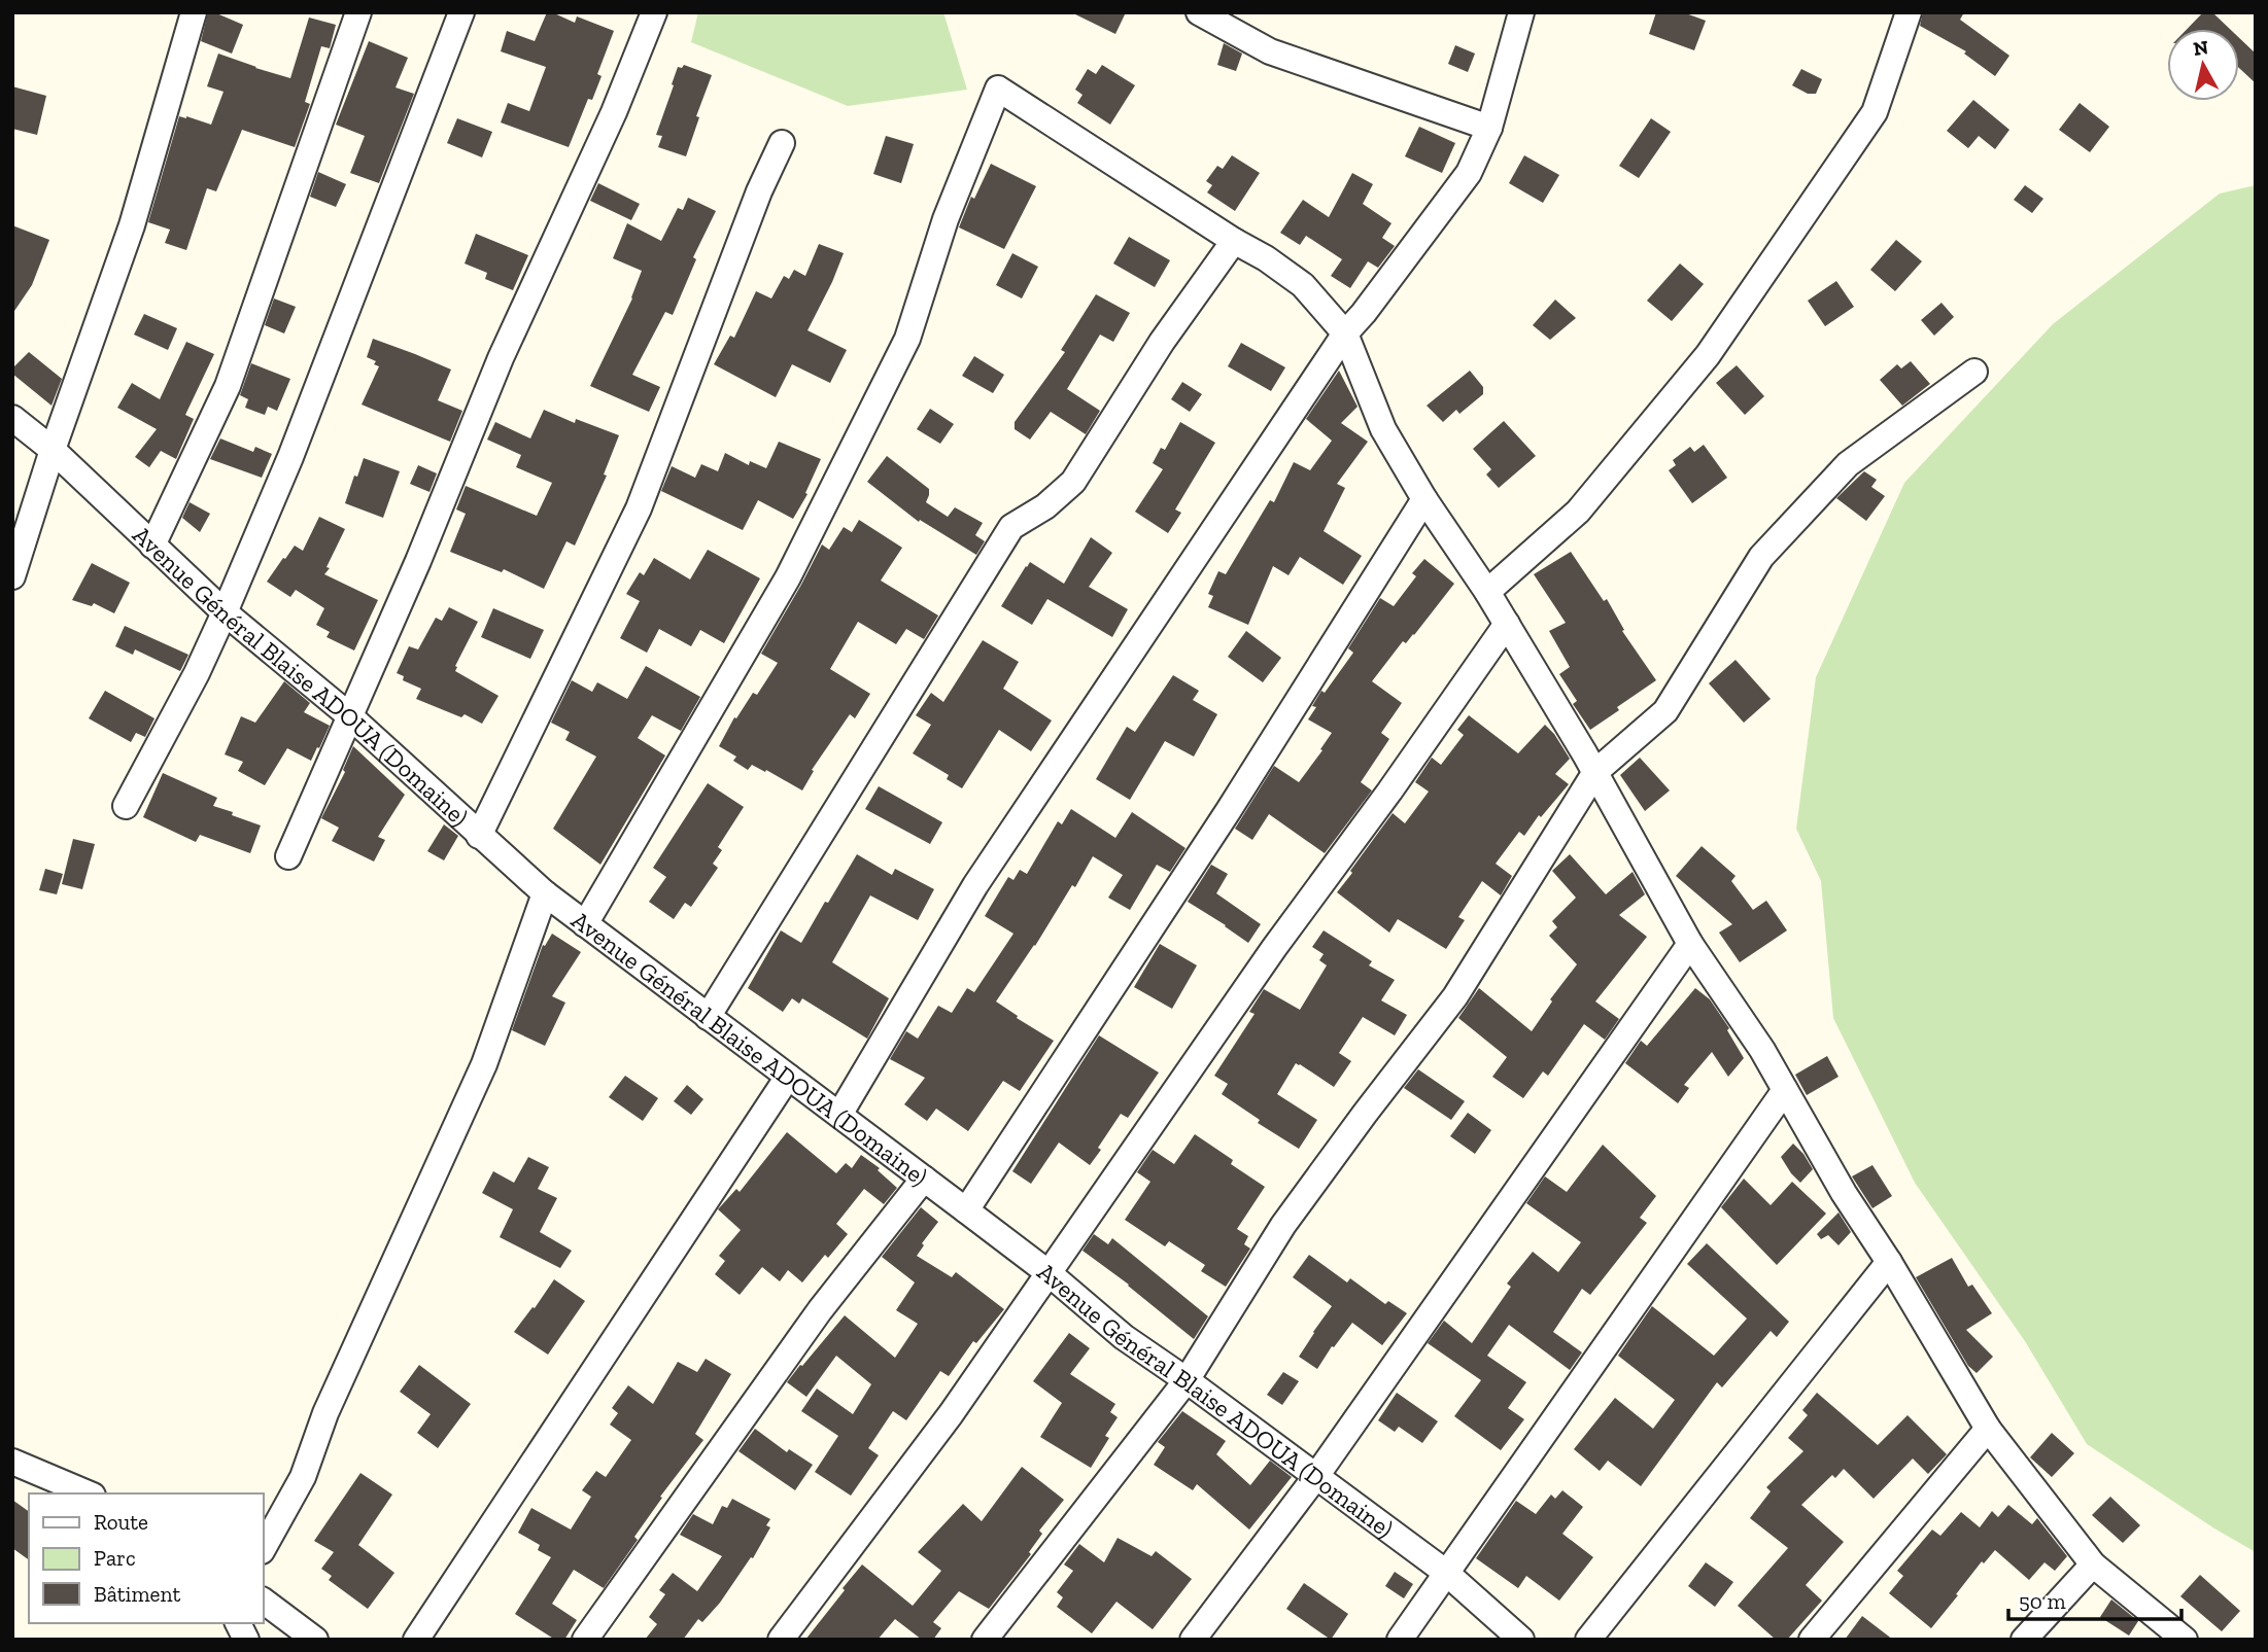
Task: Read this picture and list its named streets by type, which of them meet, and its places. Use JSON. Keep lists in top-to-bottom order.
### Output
{
  "streets": {
    "street": ["Avenue Général Blaise ADOUA (Domaine)"]
  },
  "legend": ["Route", "Parc", "Bâtiment"],
  "scale_bar": "50 m",
  "north": "top"
}
